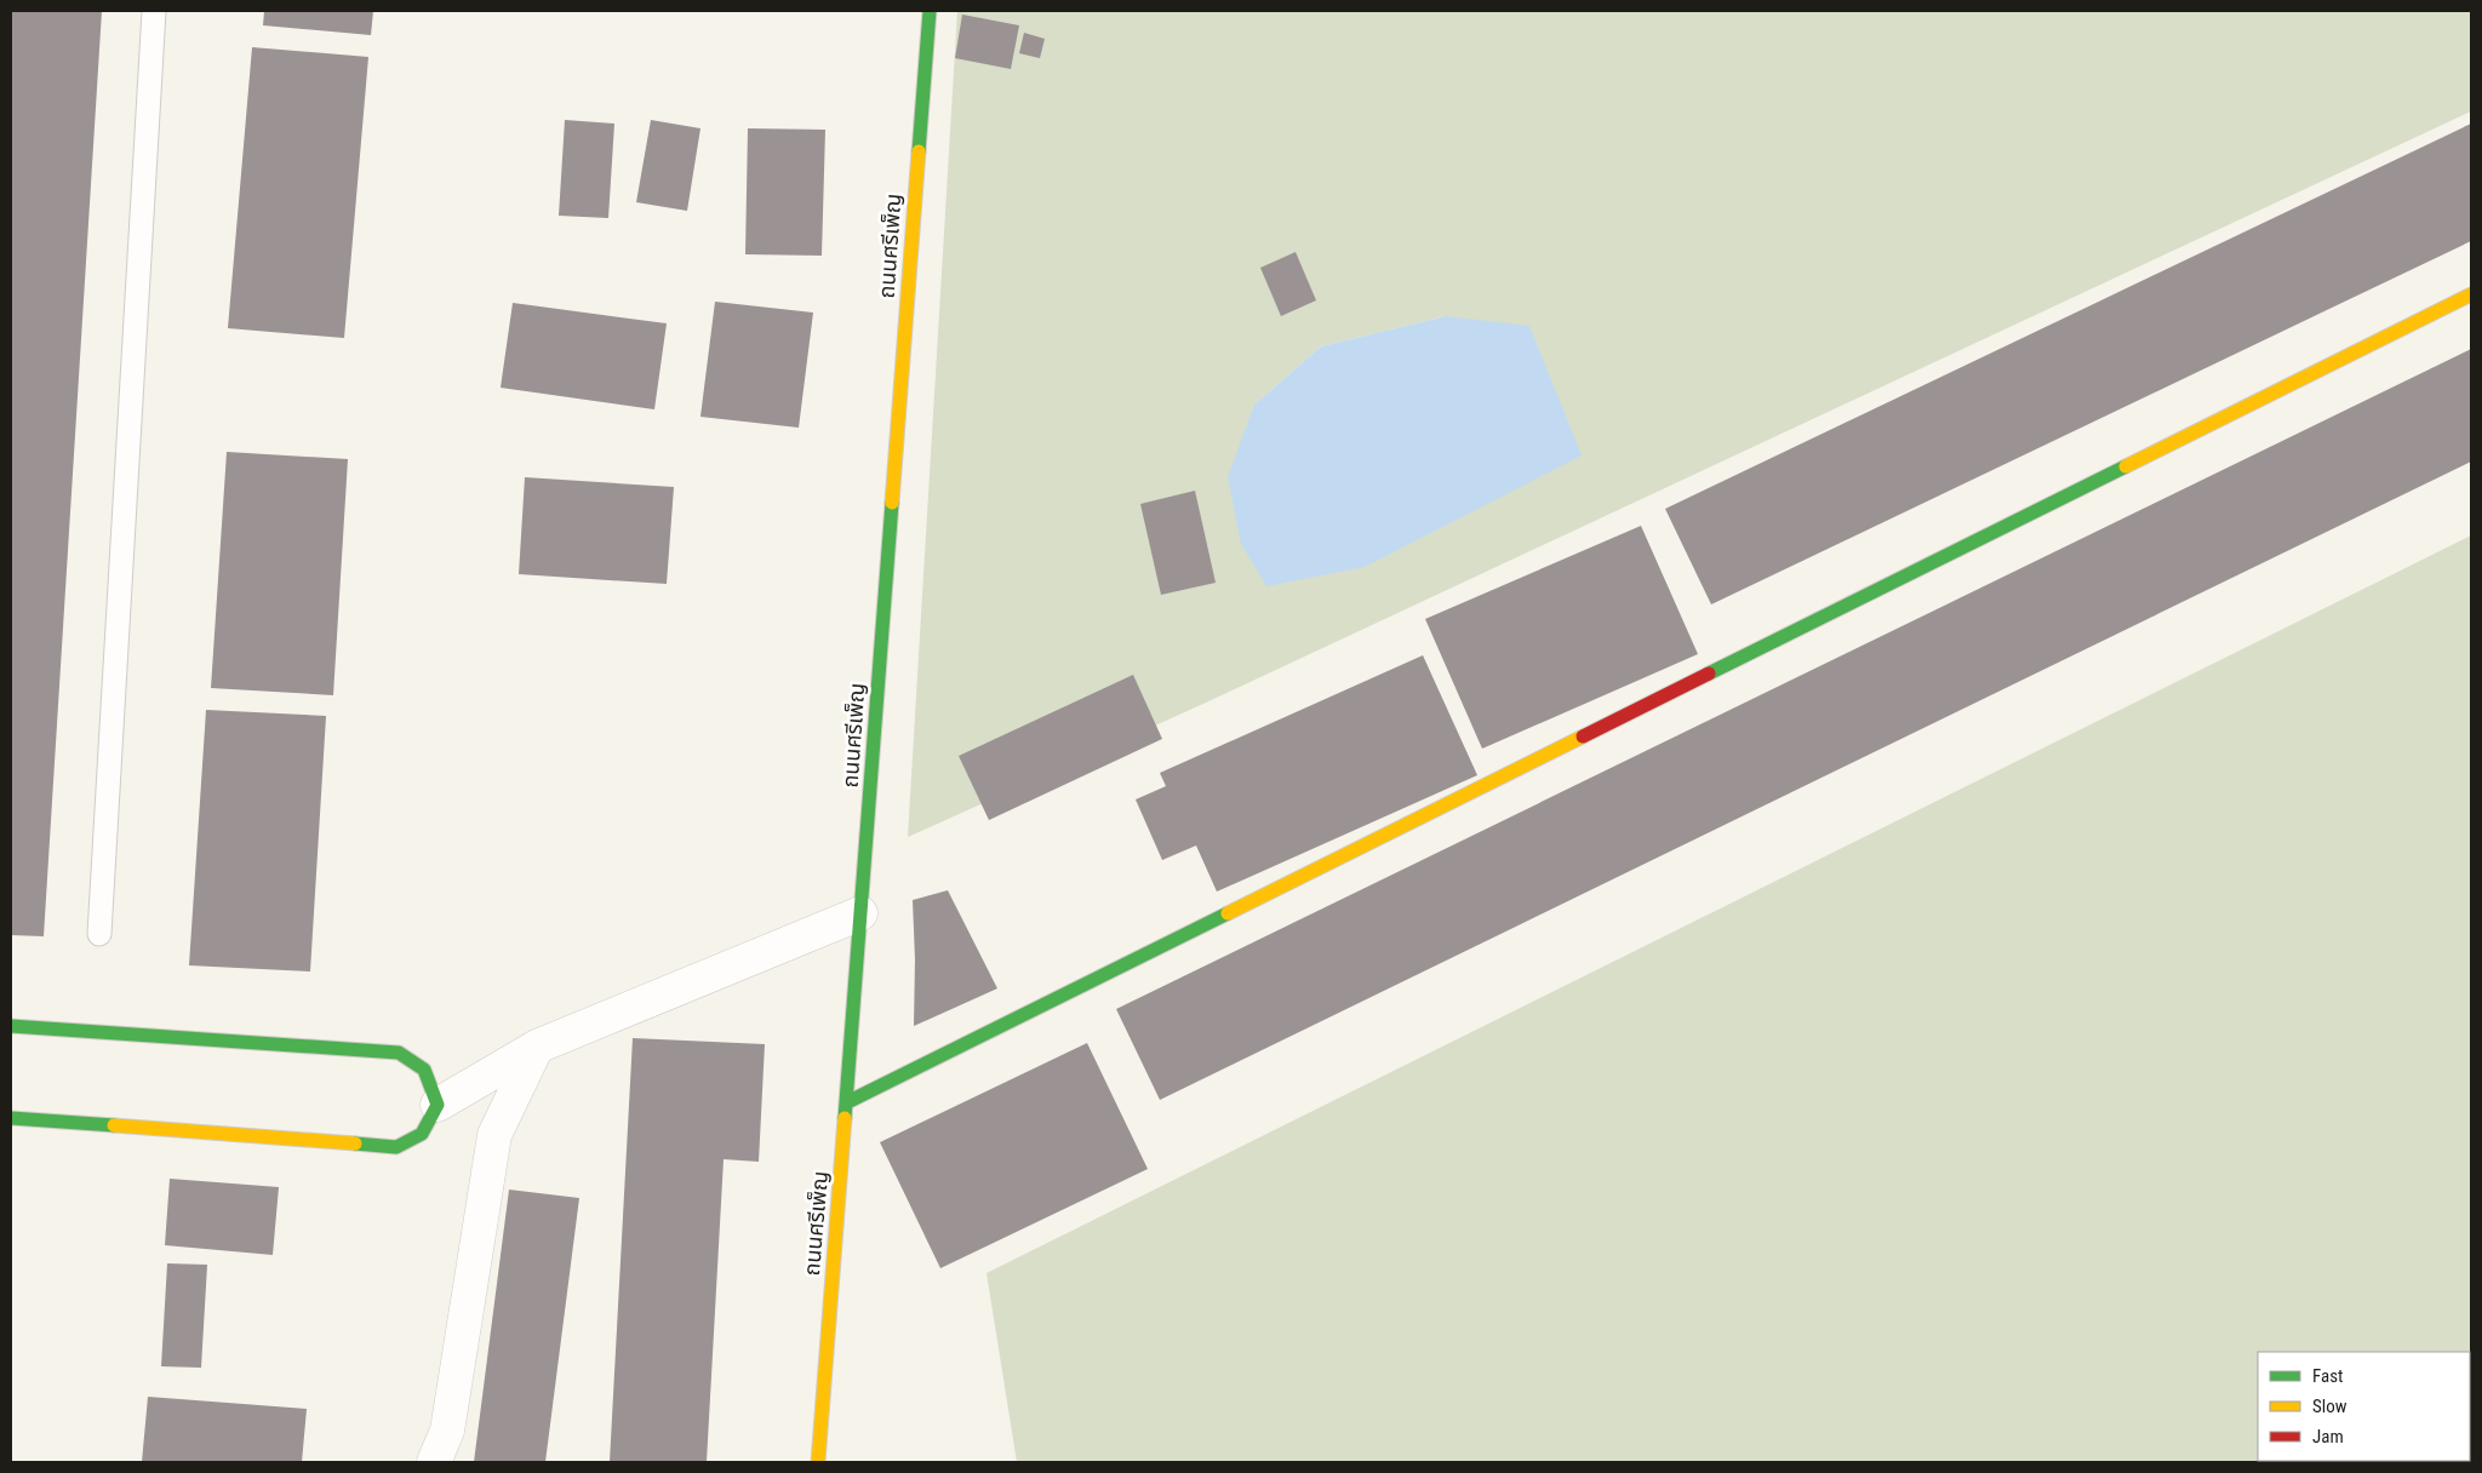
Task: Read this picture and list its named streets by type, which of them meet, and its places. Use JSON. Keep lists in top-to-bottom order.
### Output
{
  "streets": {
    "street": ["ถนนศรีเพ็ญ"]
  },
  "legend": ["Fast", "Slow", "Jam"]
}
